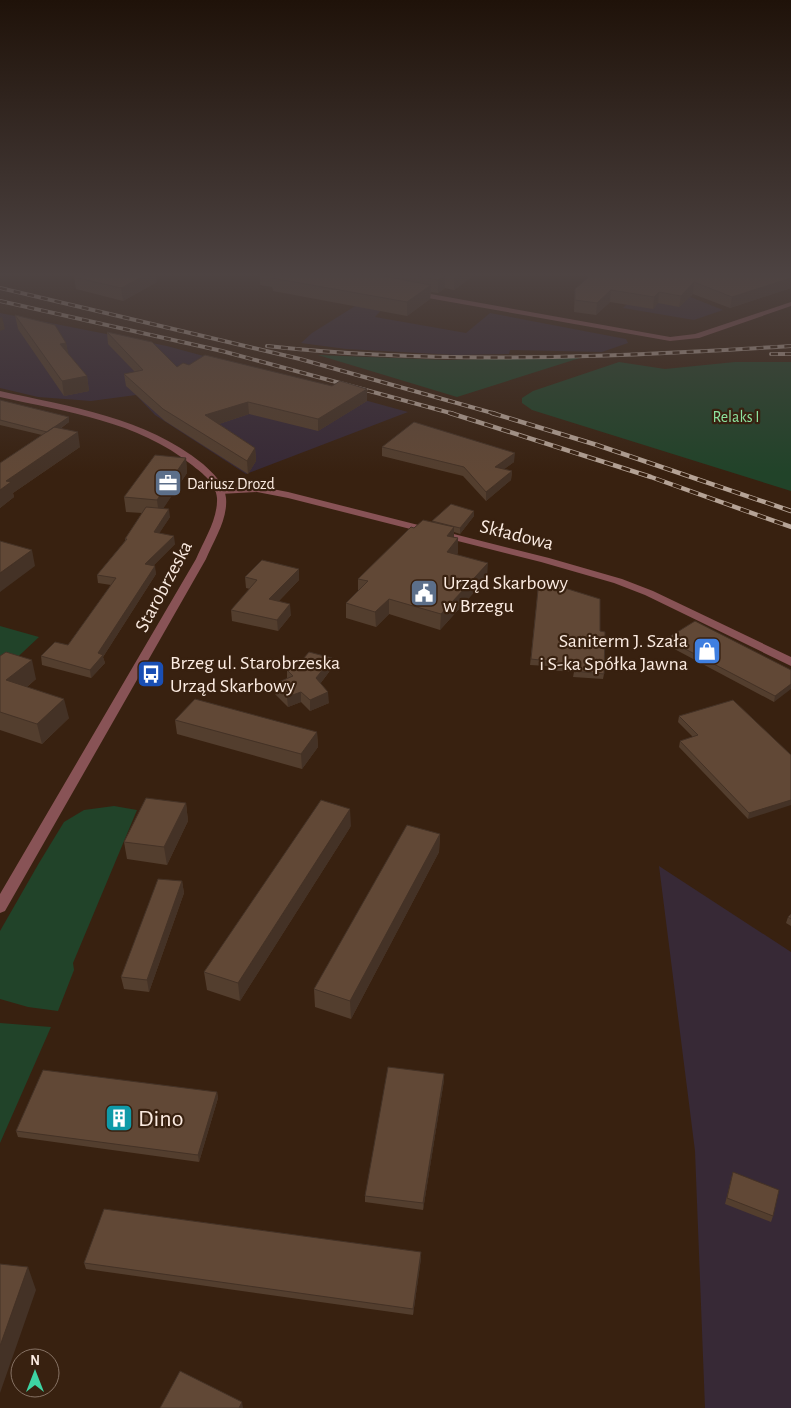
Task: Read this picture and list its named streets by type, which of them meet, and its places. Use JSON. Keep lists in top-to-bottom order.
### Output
{
  "streets": {
    "street": ["Składowa", "Starobrzeska"]
  },
  "crossings": [
    ["Składowa", "Starobrzeska"]
  ],
  "parks": ["Relaks I"],
  "places": {
    "office": ["Dariusz Drozd"],
    "public building": ["Urząd Skarbowy w Brzegu"],
    "shop": ["Saniterm J. Szała i S-ka Spółka Jawna"],
    "bus stop": ["Brzeg ul. Starobrzeska Urząd Skarbowy"],
    "building": ["Dino"]
  },
  "north": "top"
}
